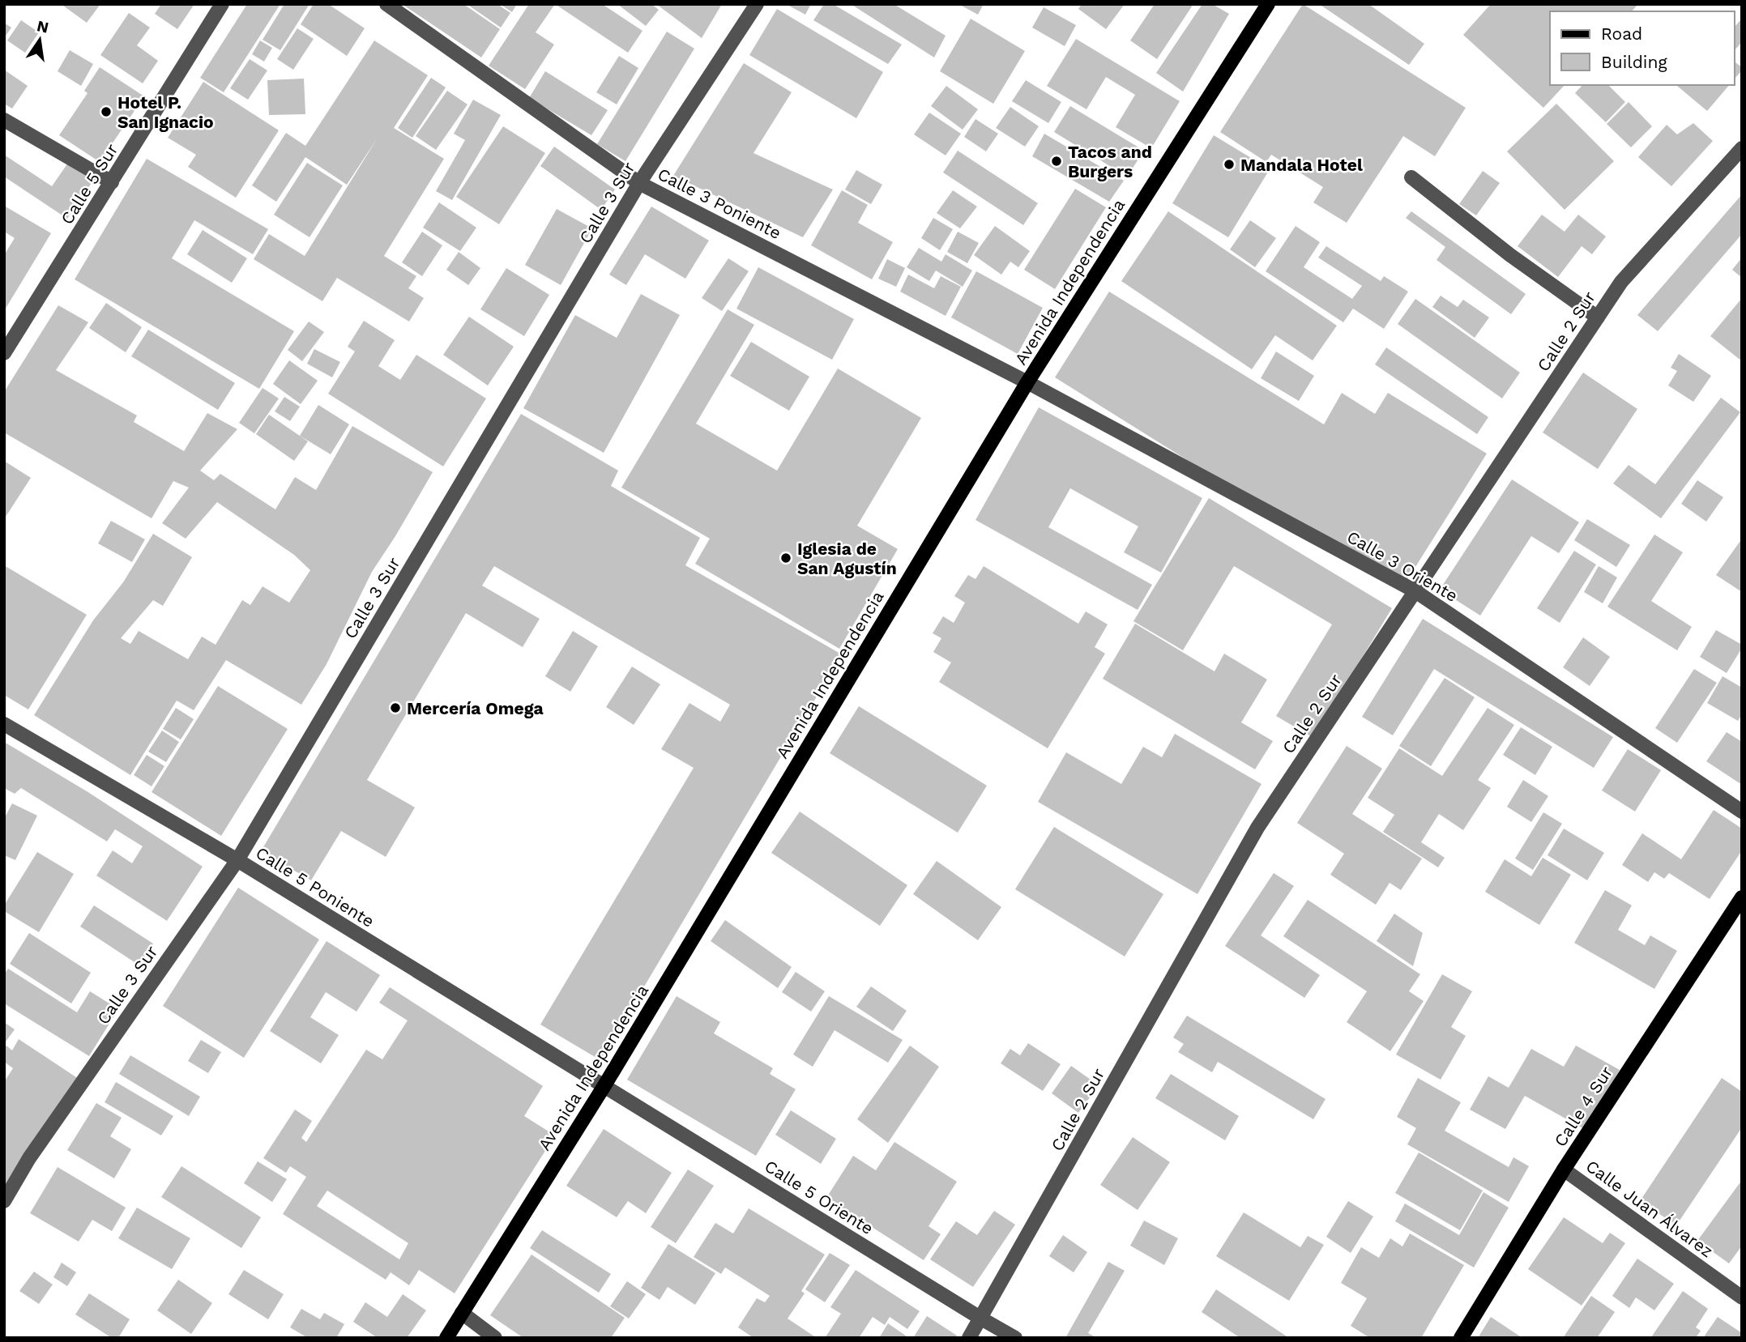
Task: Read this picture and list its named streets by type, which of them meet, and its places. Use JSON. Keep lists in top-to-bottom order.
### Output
{
  "streets": {
    "main road": ["Avenida Independencia", "Calle 4 Sur"],
    "street": [
      "Calle 5 Sur",
      "Calle 3 Sur",
      "Calle 3 Poniente",
      "Calle 2 Sur",
      "Calle 3 Oriente",
      "Calle 5 Poniente",
      "Calle 5 Oriente",
      "Calle Juan Álvarez"
    ]
  },
  "crossings": [
    ["Calle 3 Sur", "Calle 3 Poniente"],
    ["Calle 3 Sur", "Calle 5 Poniente"],
    ["Calle 3 Poniente", "Avenida Independencia"],
    ["Calle 3 Poniente", "Calle 3 Oriente"],
    ["Avenida Independencia", "Calle 3 Oriente"],
    ["Avenida Independencia", "Calle 5 Poniente"],
    ["Avenida Independencia", "Calle 5 Oriente"],
    ["Calle 2 Sur", "Calle 3 Oriente"],
    ["Calle 2 Sur", "Calle 5 Oriente"],
    ["Calle 5 Poniente", "Calle 5 Oriente"],
    ["Calle 4 Sur", "Calle Juan Álvarez"]
  ],
  "places": [
    "Hotel P. San Ignacio",
    "Tacos and Burgers",
    "Mandala Hotel",
    "Iglesia de San Agustín",
    "Mercería Omega"
  ],
  "legend": ["Road", "Building"],
  "north": "top"
}
